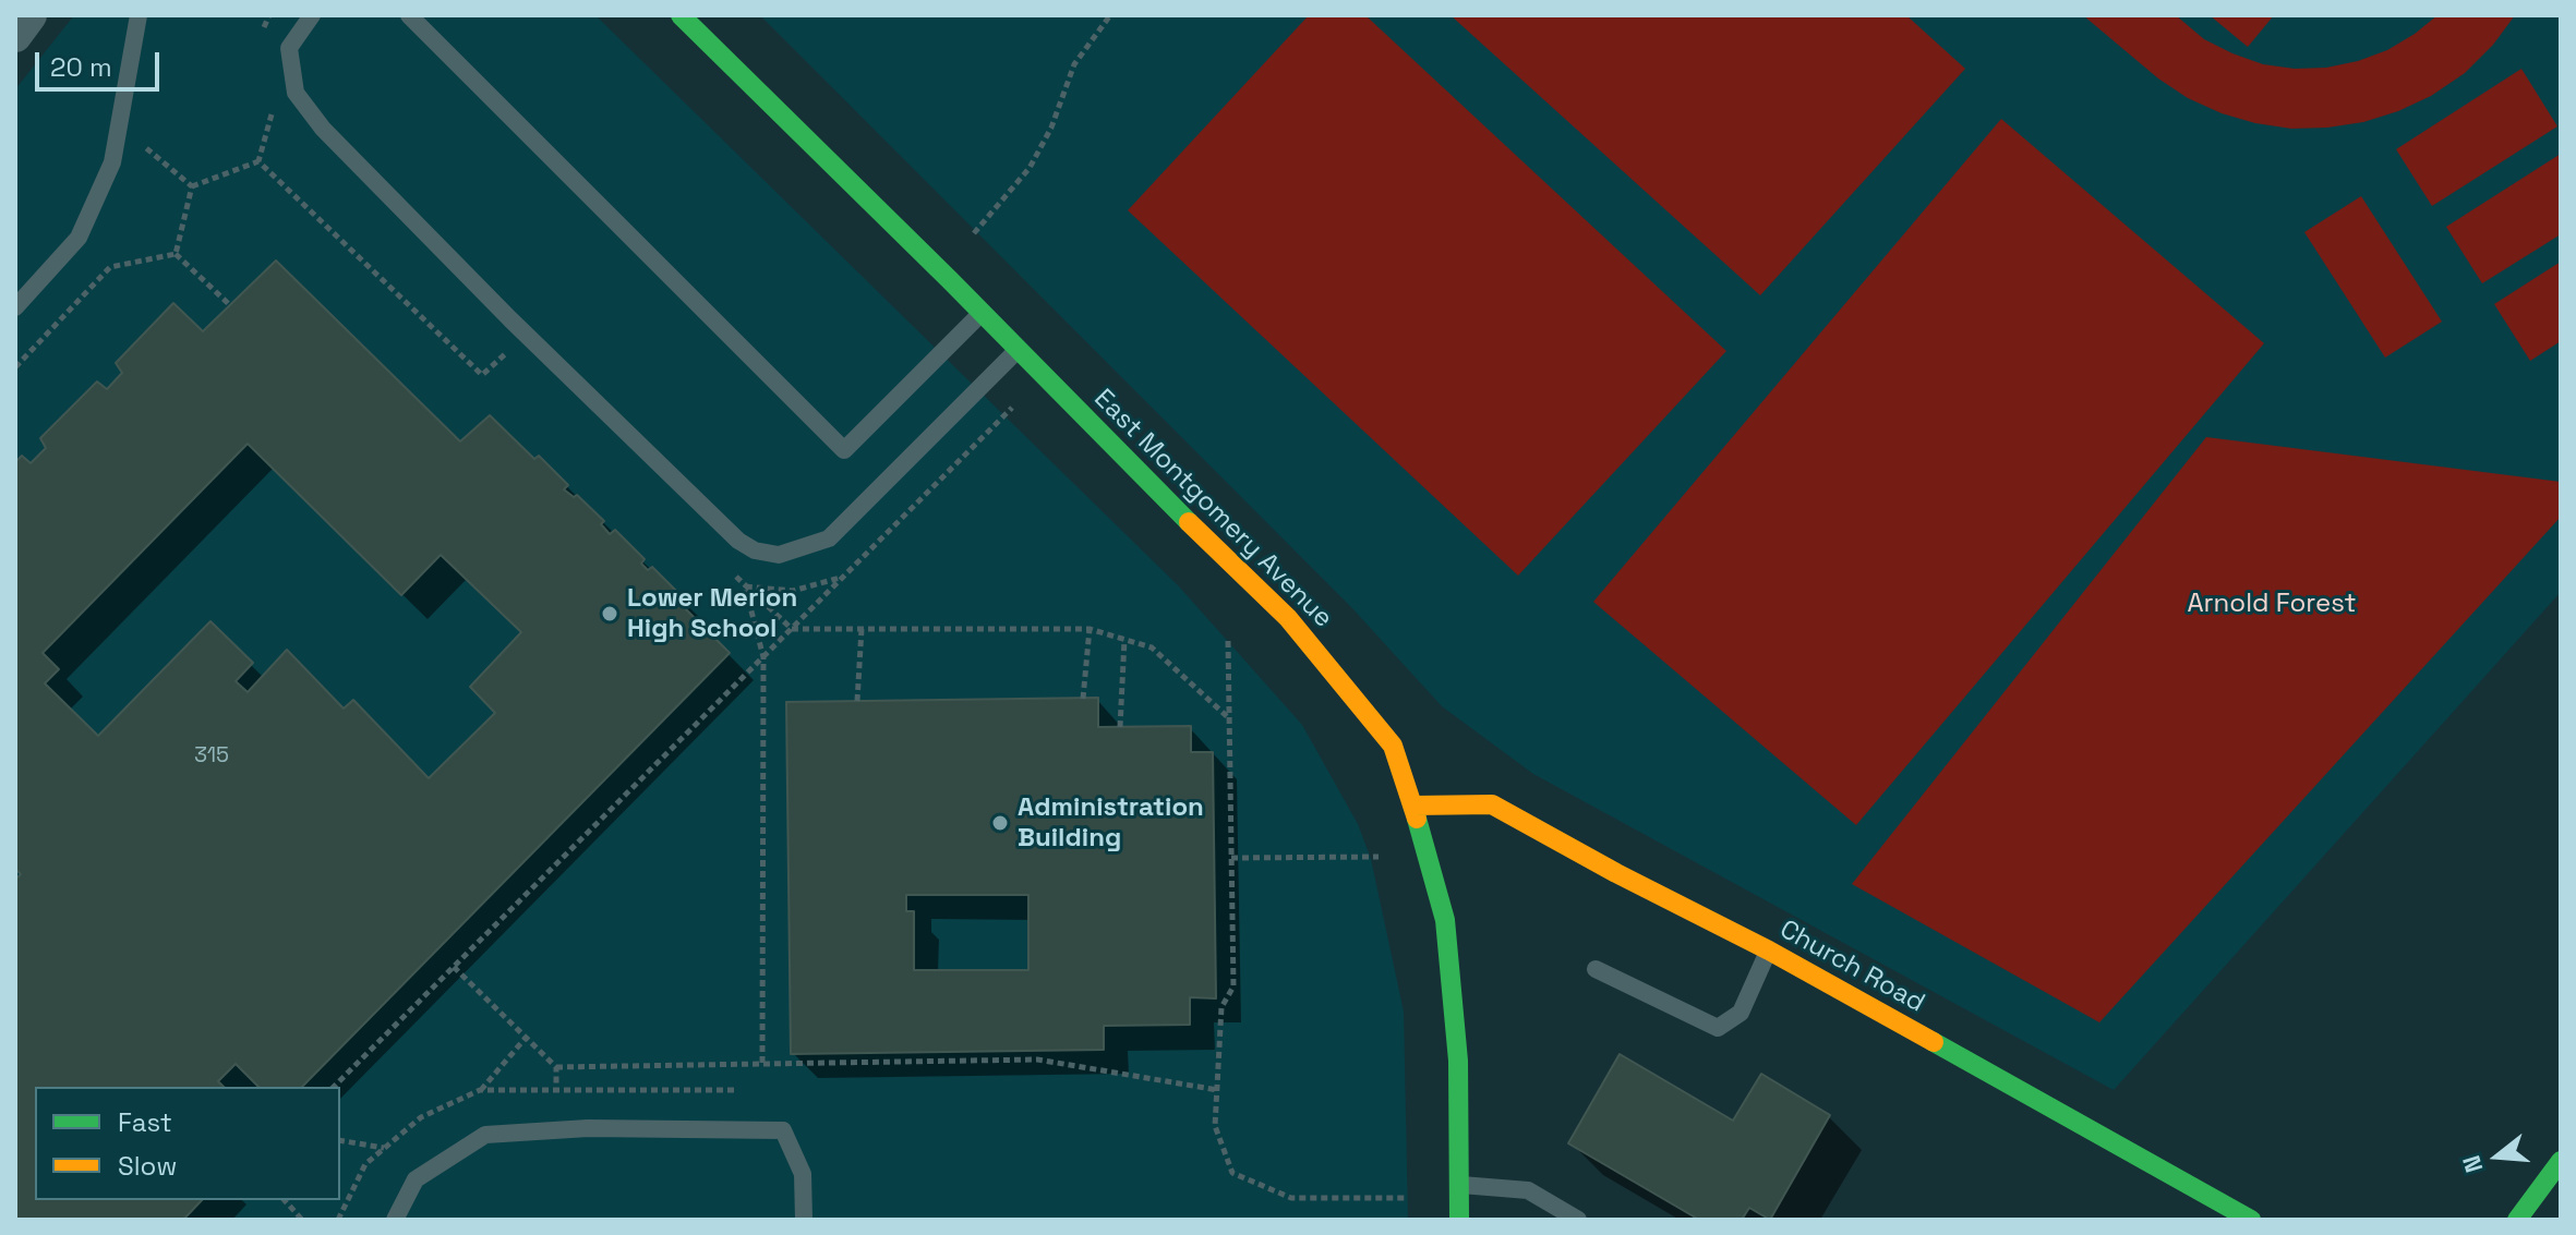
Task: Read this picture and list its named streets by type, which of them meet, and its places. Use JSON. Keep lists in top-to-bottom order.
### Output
{
  "streets": {
    "main road": ["East Montgomery Avenue", "Church Road"]
  },
  "crossings": [
    ["East Montgomery Avenue", "Church Road"]
  ],
  "parks": ["Arnold Forest"],
  "places": ["Lower Merion High School", "Administration Building"],
  "house_numbers": ["315"],
  "legend": ["Fast", "Slow"],
  "scale_bar": "20 m",
  "north": "left"
}
